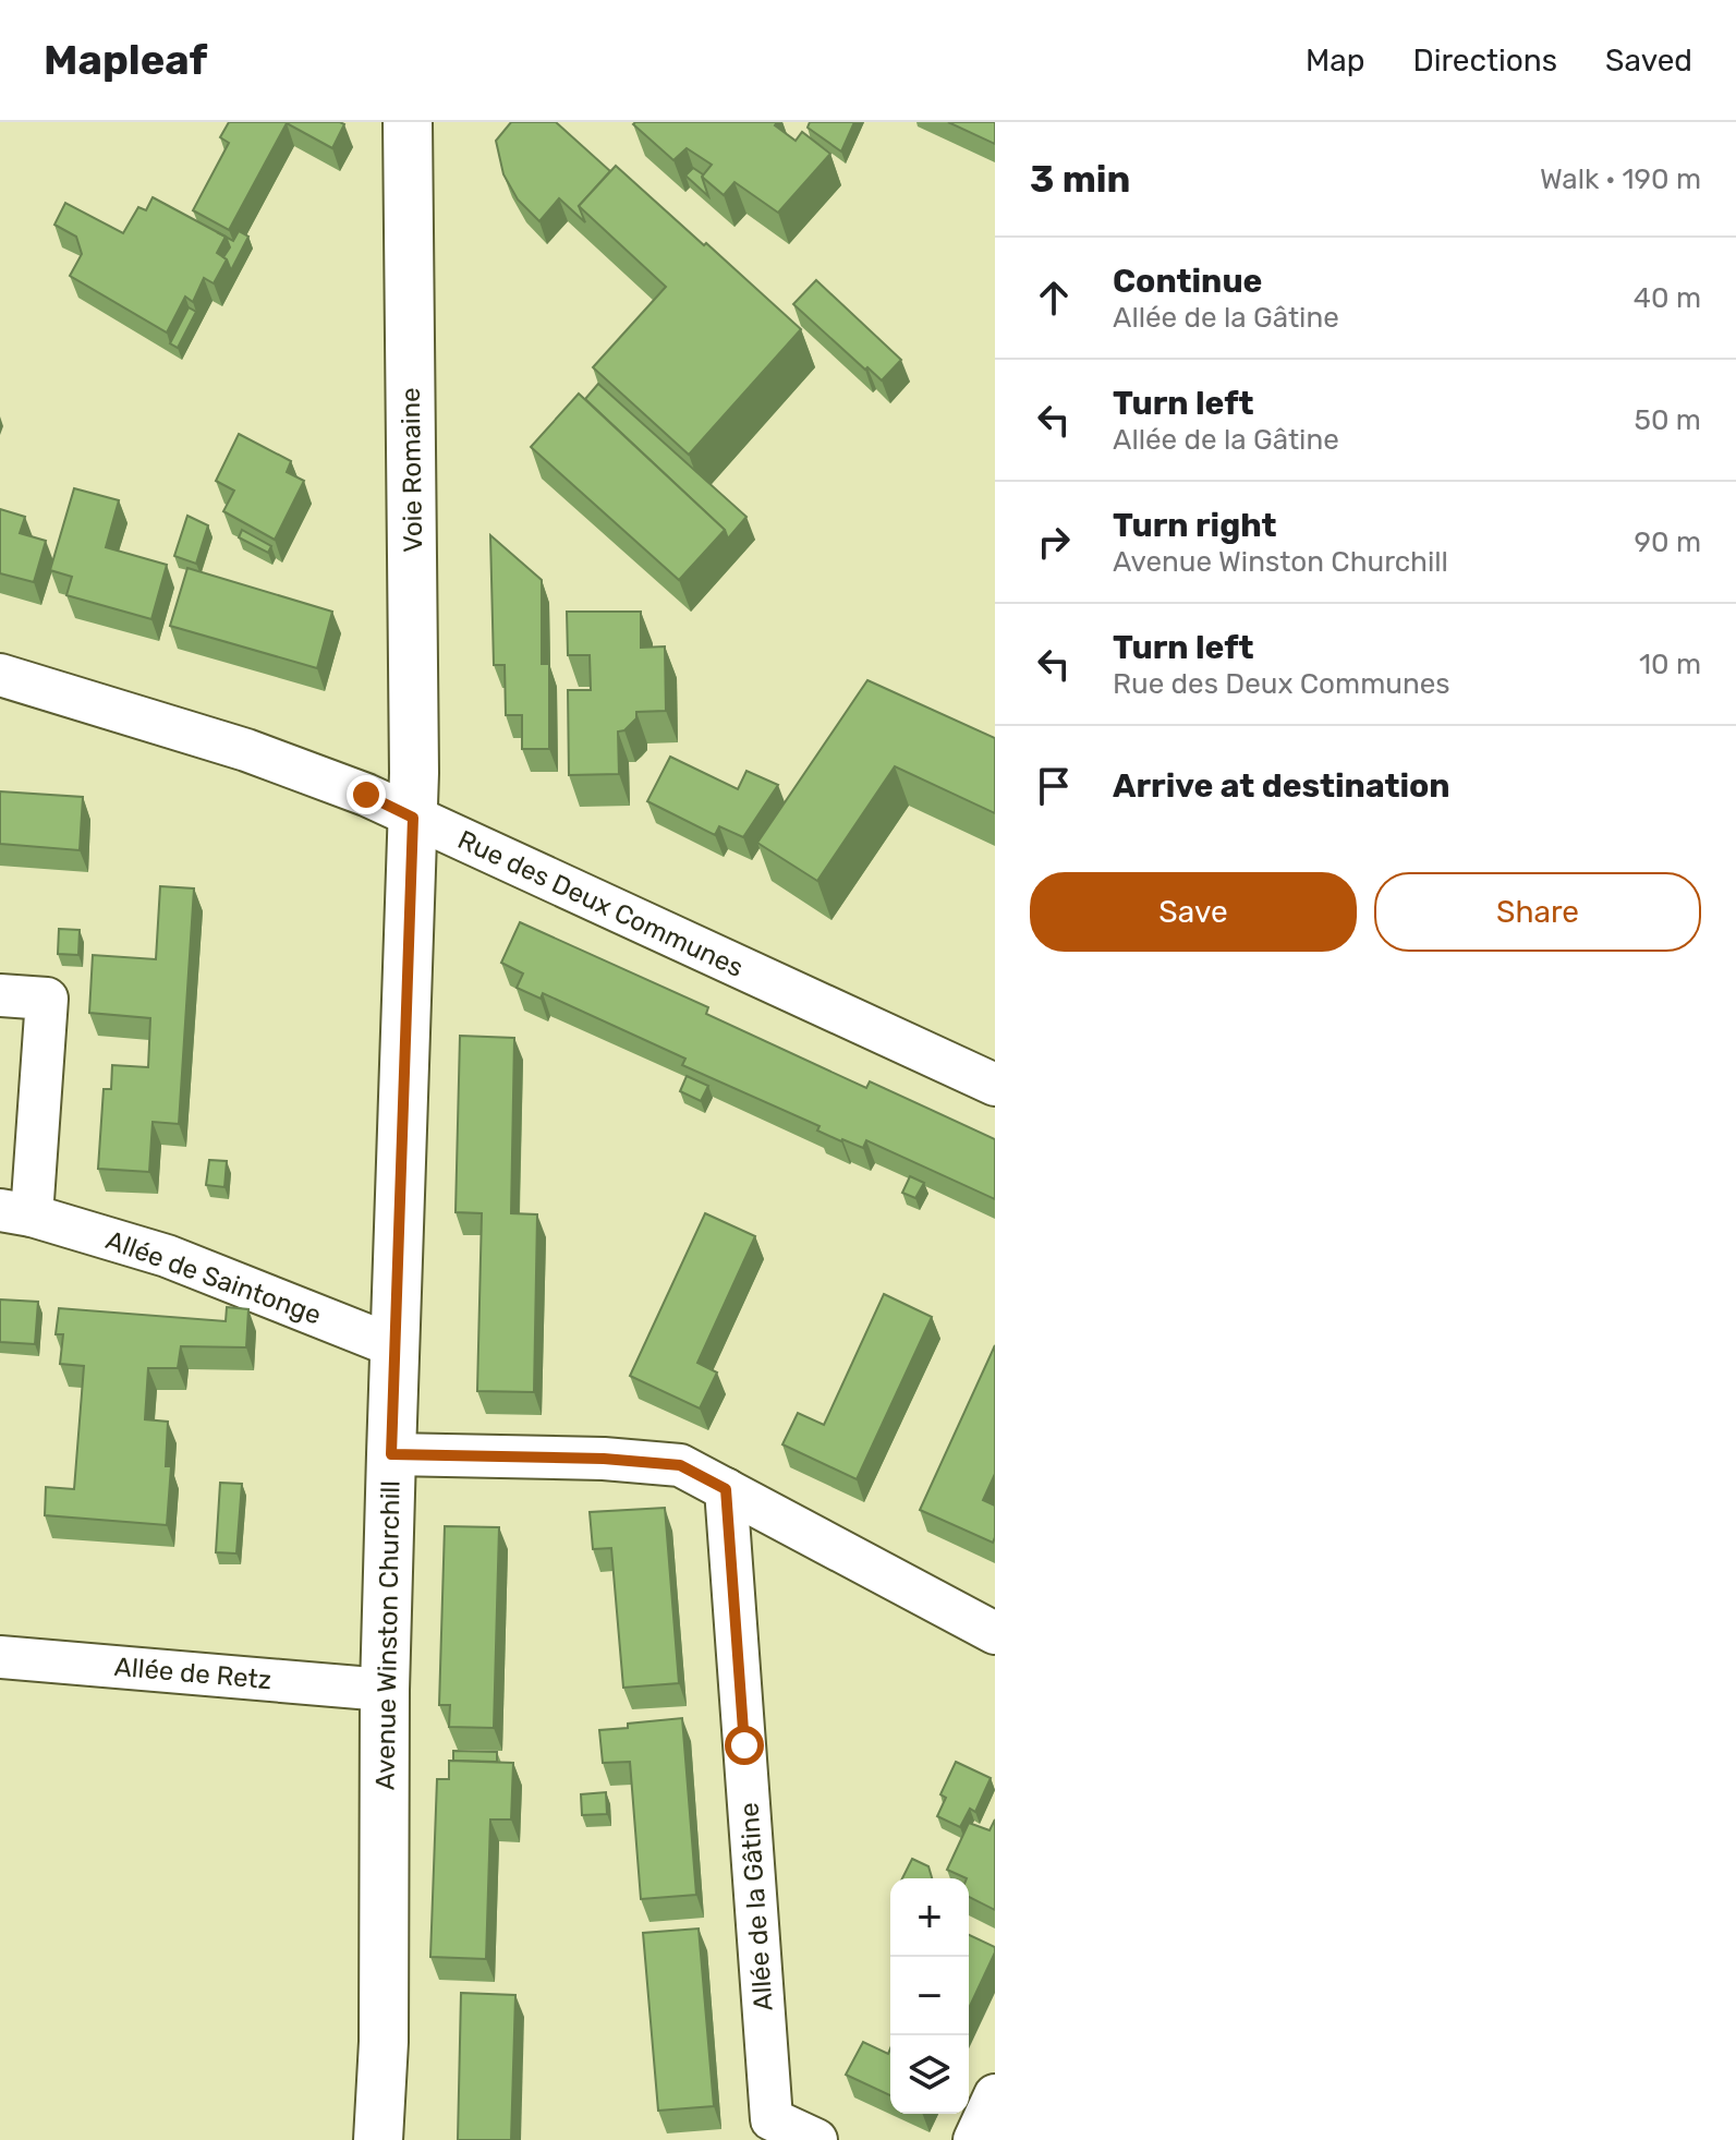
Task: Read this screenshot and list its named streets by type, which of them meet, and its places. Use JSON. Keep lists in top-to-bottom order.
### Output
{
  "streets": {
    "street": [
      "Voie Romaine",
      "Rue des Deux Communes",
      "Allée de Saintonge",
      "Avenue Winston Churchill",
      "Allée de Retz",
      "Allée de la Gâtine"
    ]
  },
  "crossings": [
    ["Voie Romaine", "Rue des Deux Communes"],
    ["Voie Romaine", "Avenue Winston Churchill"],
    ["Rue des Deux Communes", "Avenue Winston Churchill"],
    ["Allée de Saintonge", "Avenue Winston Churchill"],
    ["Avenue Winston Churchill", "Allée de Retz"]
  ],
  "page": {
    "header": "Mapleaf",
    "nav": ["Map", "Directions", "Saved"],
    "heading": ["3 min", "Walk · 190 m"],
    "list": [
      ["Continue", "Allée de la Gâtine", "40 m"],
      ["Turn left", "Allée de la Gâtine", "50 m"],
      ["Turn right", "Avenue Winston Churchill", "90 m"],
      ["Turn left", "Rue des Deux Communes", "10 m"],
      "Arrive at destination"
    ],
    "buttons": ["Save", "Share"],
    "map_buttons": ["+", "−"]
  }
}
